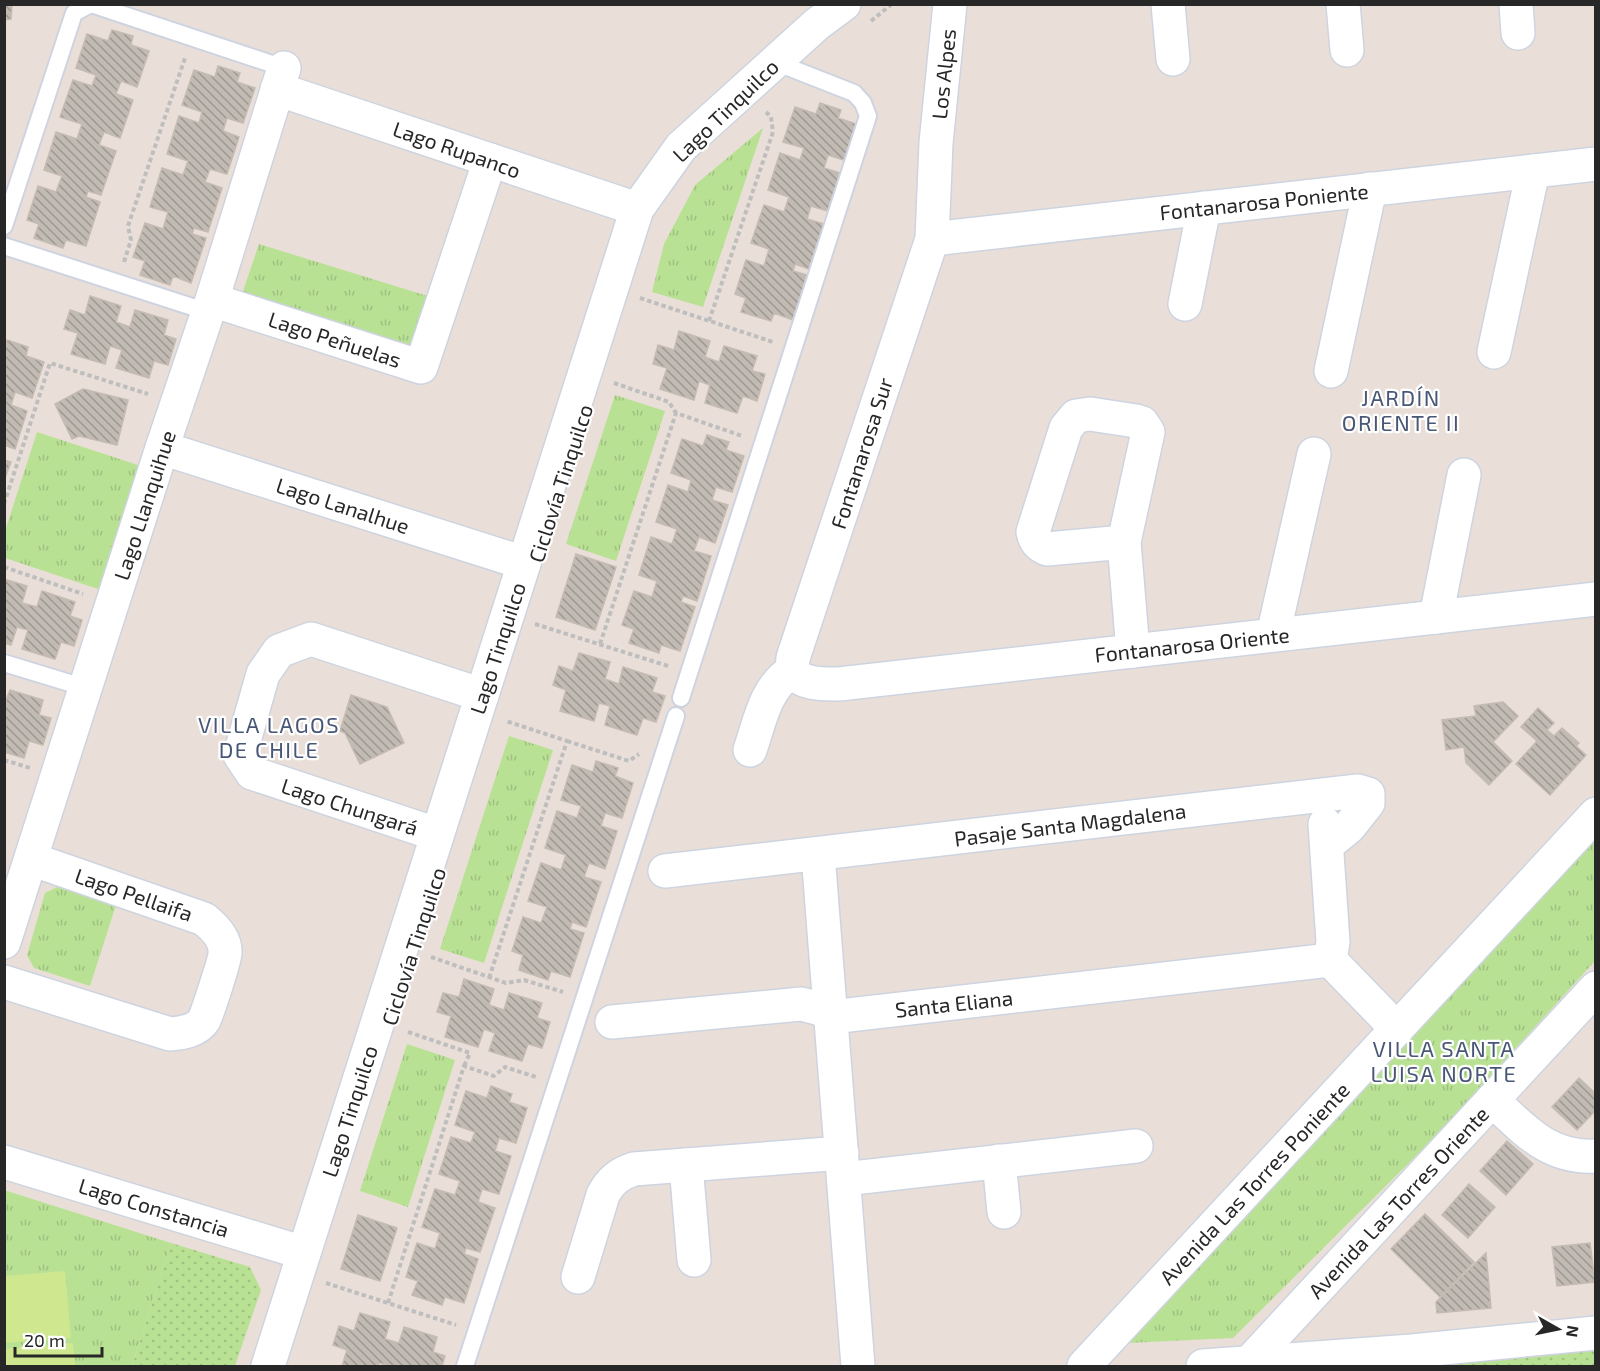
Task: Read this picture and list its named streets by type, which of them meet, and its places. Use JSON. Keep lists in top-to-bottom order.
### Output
{
  "streets": {
    "street": [
      "Los Alpes",
      "Lago Tinquilco",
      "Lago Rupanco",
      "Fontanarosa Poniente",
      "Lago Peñuelas",
      "Fontanarosa Sur",
      "Lago Llanquihue",
      "Lago Lanalhue",
      "Fontanarosa Oriente",
      "Lago Chungará",
      "Pasaje Santa Magdalena",
      "Lago Pellaifa",
      "Santa Eliana",
      "Avenida Las Torres Poniente",
      "Avenida Las Torres Oriente",
      "Lago Constancia"
    ]
  },
  "crossings": [
    ["Los Alpes", "Fontanarosa Sur"],
    ["Lago Tinquilco", "Lago Rupanco"],
    ["Lago Tinquilco", "Lago Lanalhue"],
    ["Lago Tinquilco", "Lago Chungará"],
    ["Lago Tinquilco", "Lago Constancia"],
    ["Lago Rupanco", "Lago Peñuelas"],
    ["Lago Rupanco", "Lago Llanquihue"],
    ["Fontanarosa Poniente", "Fontanarosa Sur"],
    ["Lago Peñuelas", "Lago Llanquihue"],
    ["Fontanarosa Sur", "Fontanarosa Oriente"],
    ["Lago Llanquihue", "Lago Lanalhue"],
    ["Lago Llanquihue", "Lago Pellaifa"]
  ],
  "districts": ["JARDÍN ORIENTE II", "VILLA LAGOS DE CHILE", "VILLA SANTA LUISA NORTE"],
  "scale_bar": "20 m",
  "north": "right"
}
